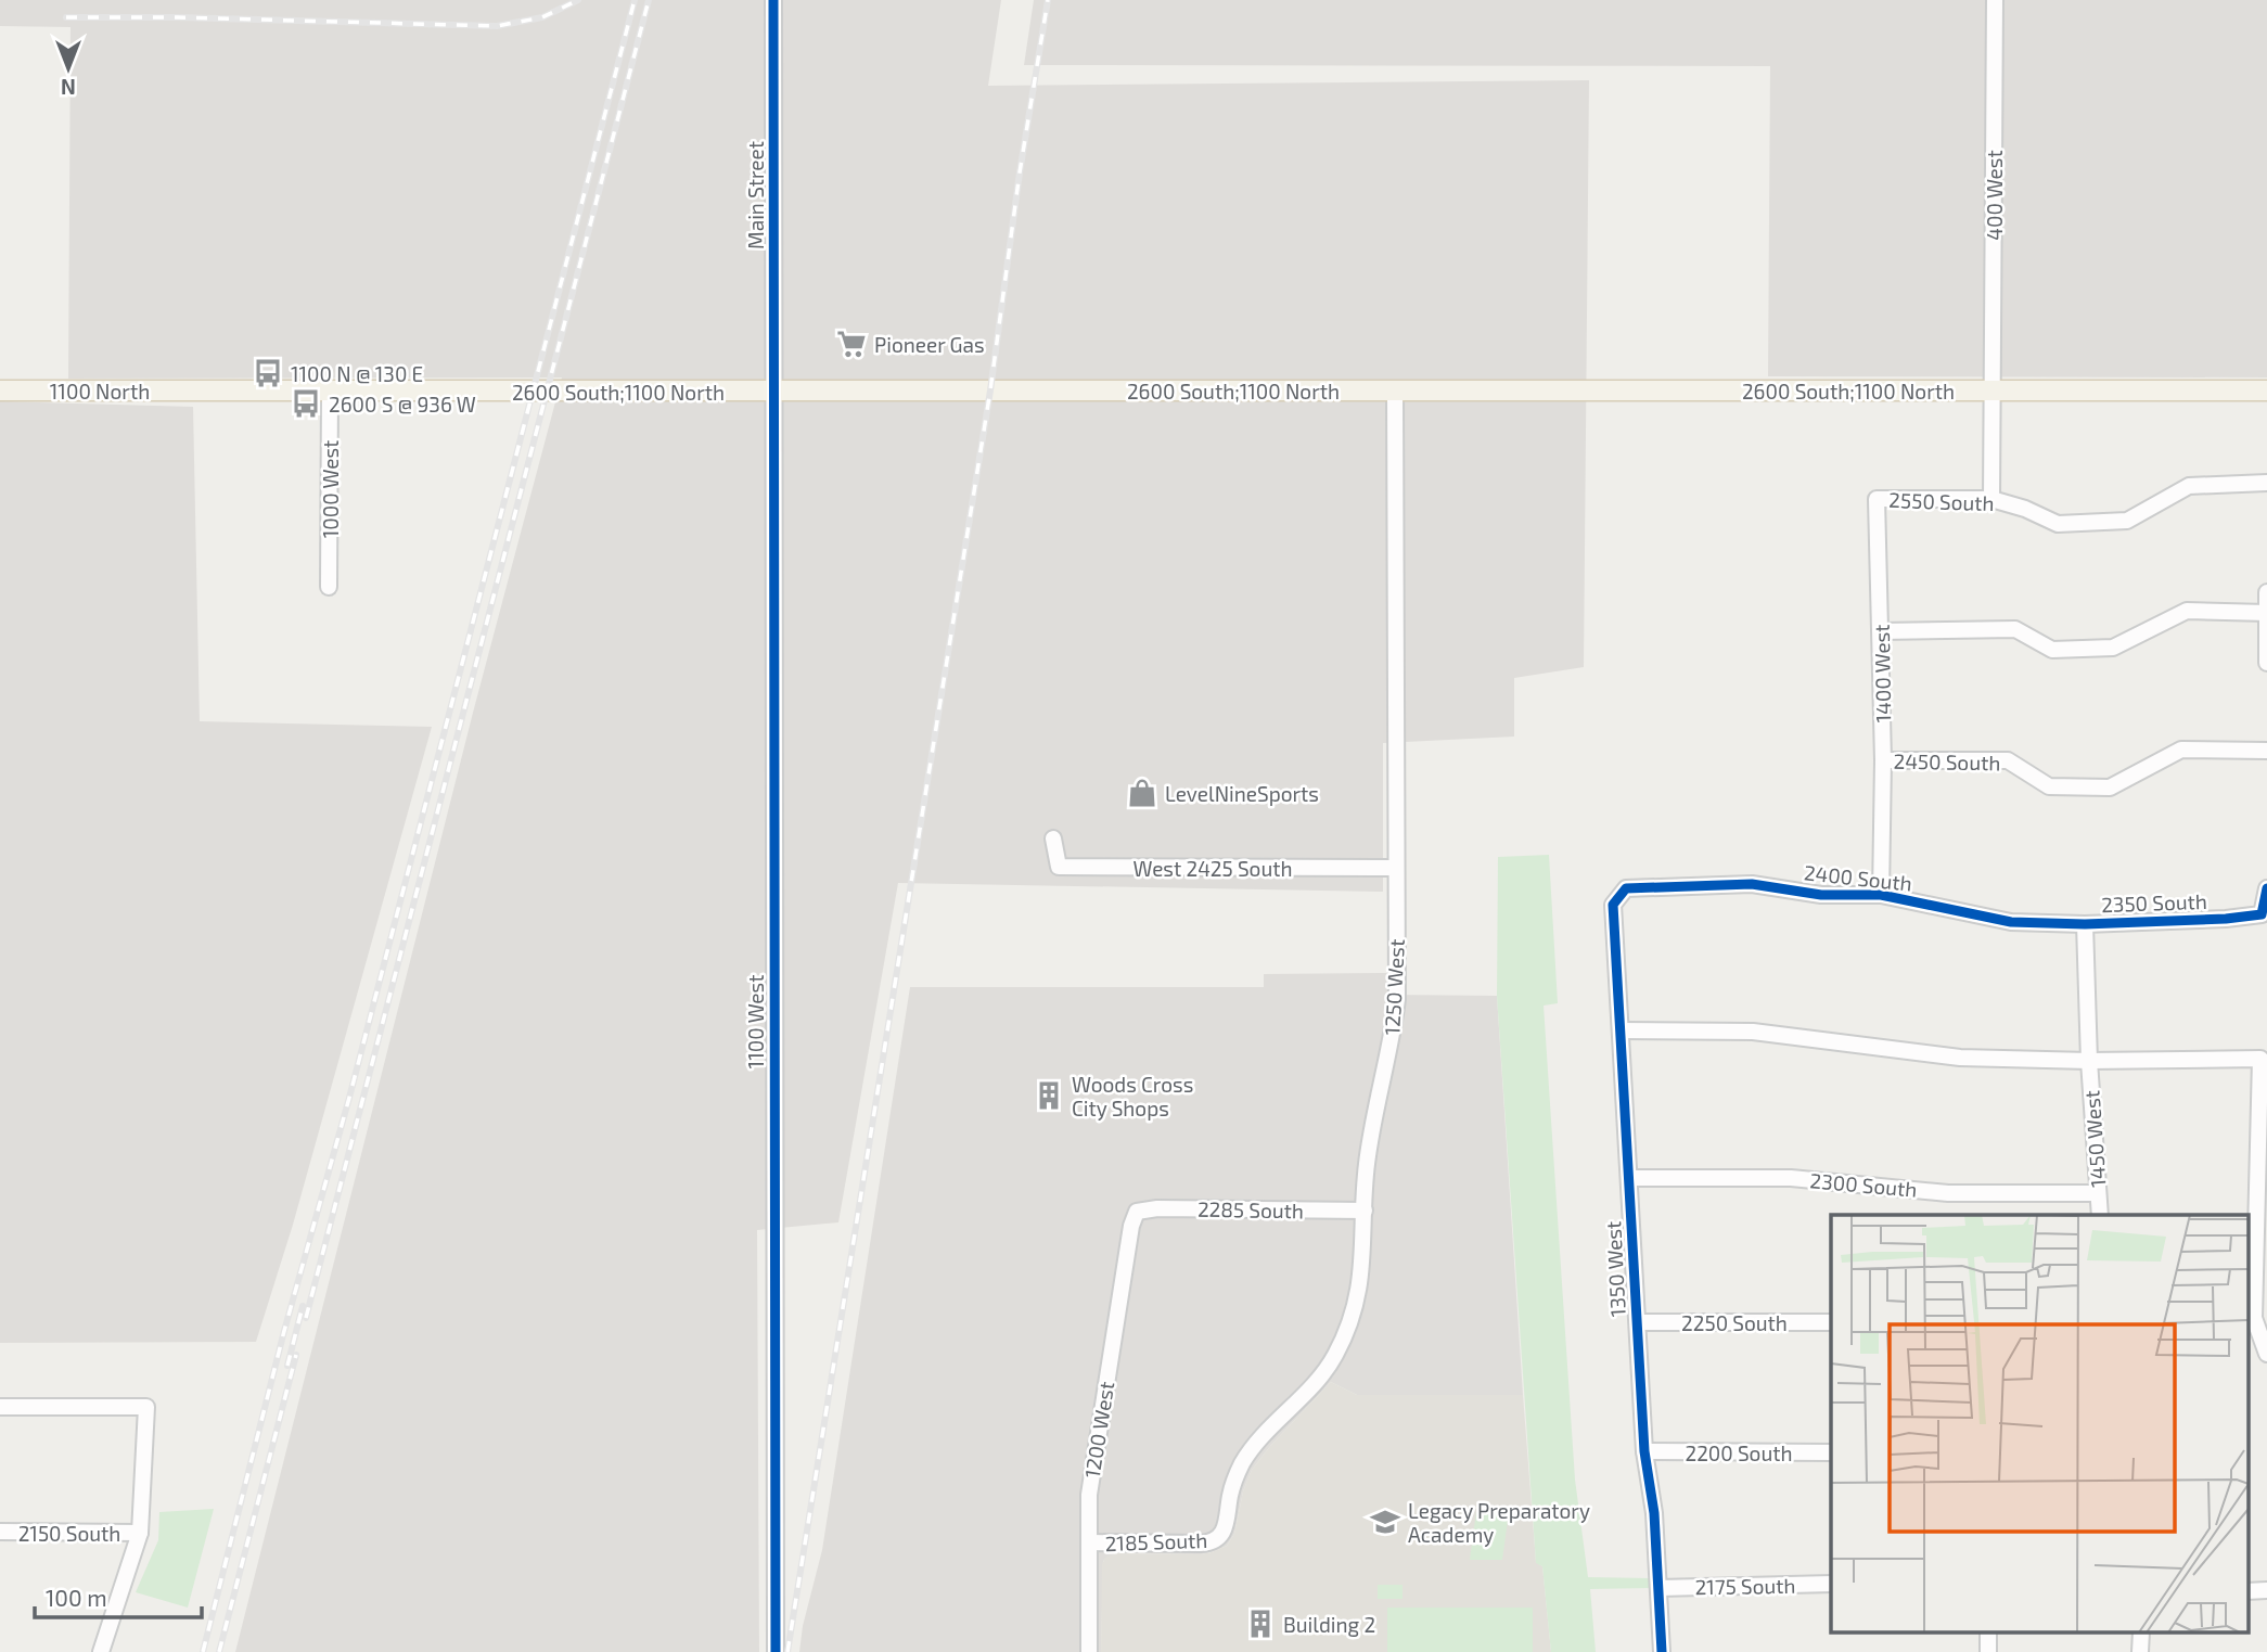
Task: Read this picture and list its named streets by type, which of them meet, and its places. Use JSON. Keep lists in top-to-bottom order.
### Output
{
  "streets": {
    "main road": ["1100 North", "2600 South;1100 North"],
    "street": [
      "Main Street",
      "400 West",
      "1000 West",
      "2550 South",
      "1400 West",
      "2450 South",
      "West 2425 South",
      "2400 South",
      "2350 South",
      "1250 West",
      "1100 West",
      "1450 West",
      "2300 South",
      "2285 South",
      "1350 West",
      "2250 South",
      "1200 West",
      "2200 South",
      "2150 South",
      "2185 South",
      "2175 South"
    ]
  },
  "crossings": [
    ["Main Street", "2600 South;1100 North"],
    ["Main Street", "1100 West"],
    ["400 West", "2600 South;1100 North"],
    ["400 West", "2550 South"],
    ["1100 North", "2600 South;1100 North"],
    ["2600 South;1100 North", "1000 West"],
    ["2600 South;1100 North", "1250 West"],
    ["2600 South;1100 North", "1100 West"],
    ["2550 South", "1400 West"],
    ["1400 West", "2450 South"],
    ["1400 West", "2400 South"],
    ["West 2425 South", "1250 West"],
    ["2400 South", "2350 South"],
    ["2400 South", "1350 West"],
    ["2350 South", "1450 West"],
    ["1250 West", "2285 South"],
    ["1250 West", "2185 South"],
    ["1450 West", "2300 South"],
    ["2300 South", "1350 West"],
    ["2285 South", "1200 West"],
    ["1350 West", "2250 South"],
    ["1350 West", "2200 South"],
    ["1350 West", "2175 South"],
    ["1200 West", "2185 South"]
  ],
  "places": {
    "supermarket": ["Pioneer Gas"],
    "bus stop": ["1100 N @ 130 E", "2600 S @ 936 W"],
    "shop": ["LevelNineSports"],
    "building": ["Woods Cross City Shops", "Building 2"],
    "school or university": ["Legacy Preparatory Academy"]
  },
  "scale_bar": "100 m",
  "north": "bottom"
}
